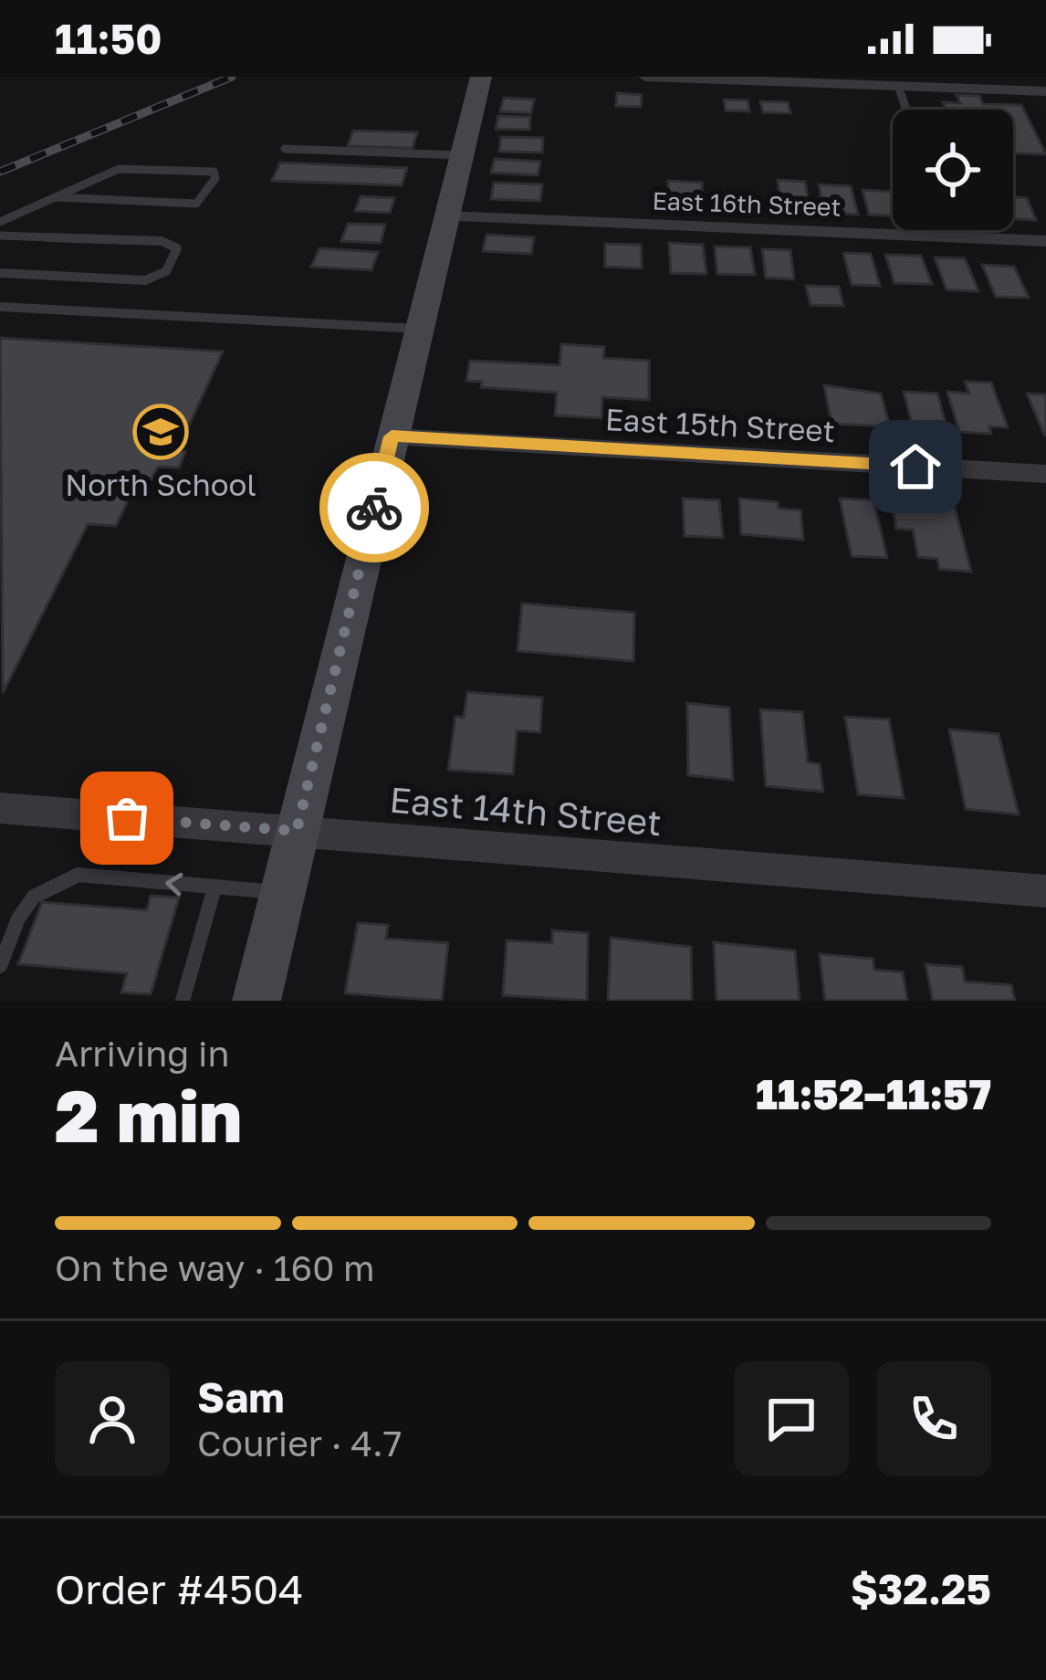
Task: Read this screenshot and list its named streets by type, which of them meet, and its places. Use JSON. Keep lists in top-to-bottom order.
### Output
{
  "streets": {
    "street": ["East 16th Street", "East 15th Street", "East 14th Street"]
  },
  "places": {
    "school or university": ["North School"]
  },
  "page": {
    "status": "11:50",
    "heading": ["2 min", "Arriving in", "11:52–11:57"],
    "panel": [
      "Sam",
      "Courier · 4.7",
      "Order #4504",
      "$32.25"
    ],
    "bar": "On the way · 160 m"
  }
}
